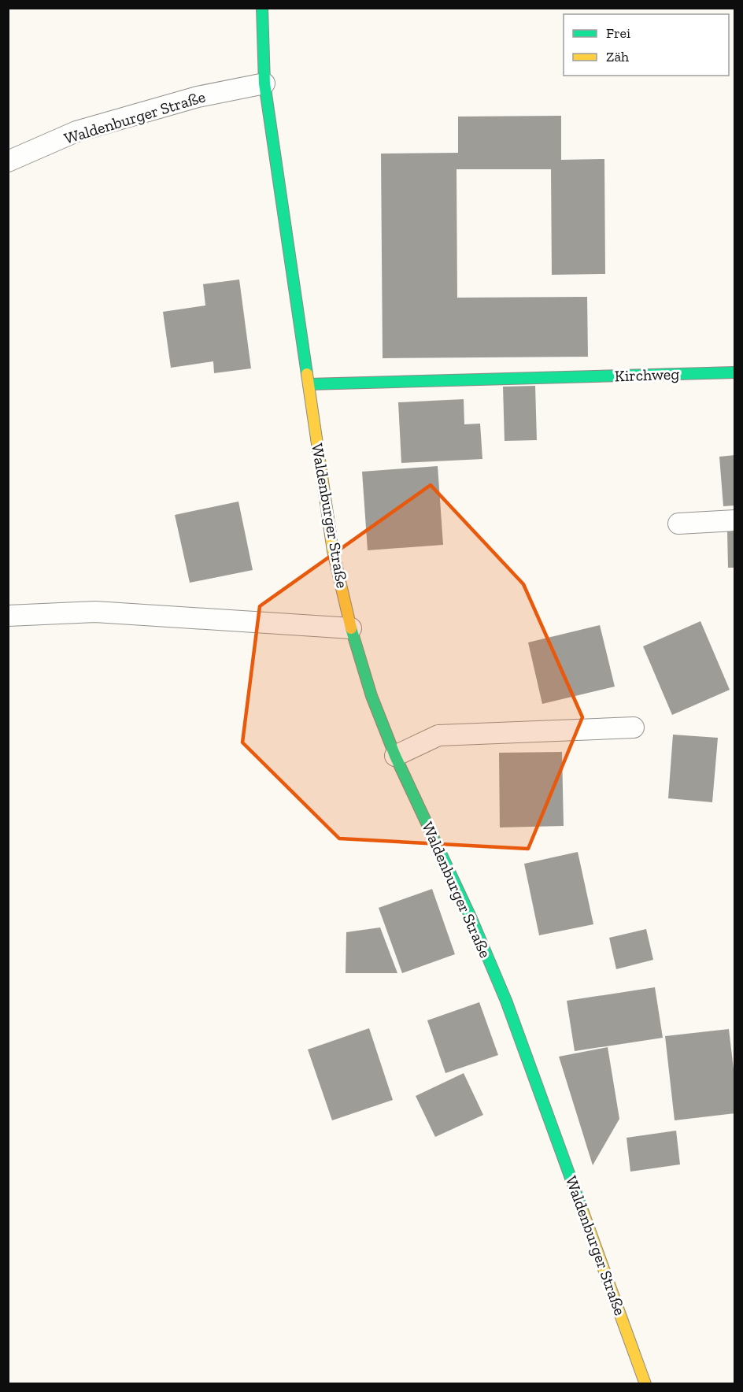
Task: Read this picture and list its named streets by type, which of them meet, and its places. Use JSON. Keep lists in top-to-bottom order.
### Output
{
  "streets": {
    "main road": ["Waldenburger Straße", "Kirchweg"]
  },
  "crossings": [
    ["Waldenburger Straße", "Kirchweg"]
  ],
  "legend": ["Frei", "Zäh"]
}
